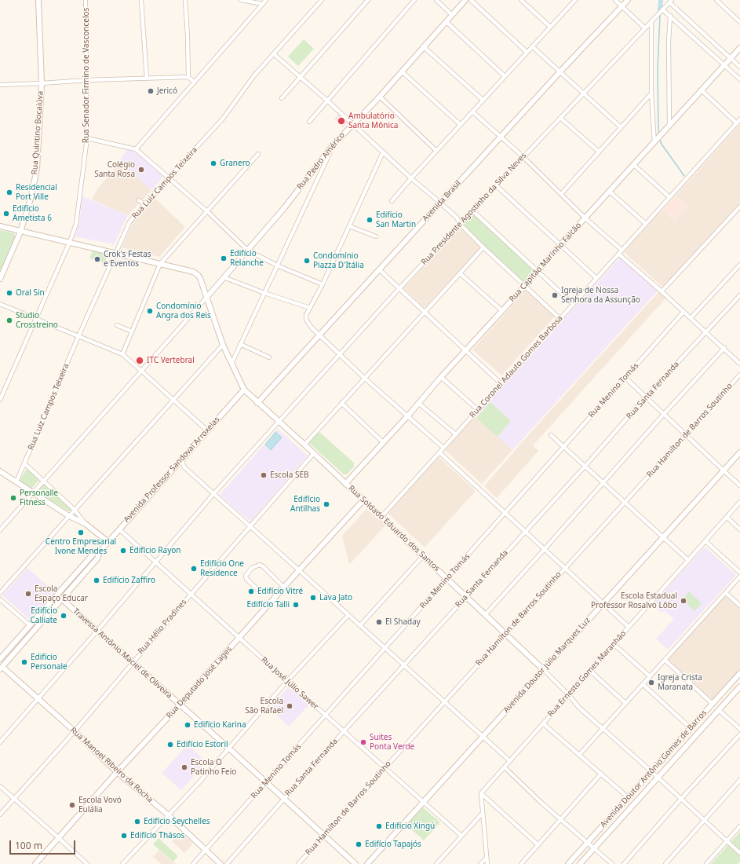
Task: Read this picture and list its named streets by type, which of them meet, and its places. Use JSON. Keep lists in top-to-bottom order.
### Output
{
  "streets": {
    "street": [
      "Rua Senador Firmino de Vasconcelos",
      "Rua Quintino Bocaiúva",
      "Rua Pedro Américo",
      "Rua Luiz Campos Teixeira",
      "Avenida Brasil",
      "Rua Presidente Agostinho da Silva Neves",
      "Rua Capitão Marinho Falcão",
      "Rua Coronel Adauto Gomes Barbosa",
      "Rua Menino Tomás",
      "Rua Santa Fernanda",
      "Rua Hamilton de Barros Soutinho",
      "Avenida Professor Sandoval Arroxelas",
      "Rua Soldado Eduardo dos Santos",
      "Rua Hélio Pradines",
      "Travessa Antônio Maciel de Oliveira",
      "Avenida Doutor Júlio Marques Luz",
      "Rua Ernesto Gomes Maranhão",
      "Rua Deputado José Lages",
      "Rua José Júlio Sawer",
      "Rua Manoel Ribeiro da Rocha",
      "Avenida Doutor Antônio Gomes de Barros"
    ]
  },
  "crossings": [
    ["Avenida Brasil", "Rua Soldado Eduardo dos Santos"],
    ["Rua Presidente Agostinho da Silva Neves", "Rua Soldado Eduardo dos Santos"],
    ["Rua Presidente Agostinho da Silva Neves", "Travessa Antônio Maciel de Oliveira"],
    ["Rua Presidente Agostinho da Silva Neves", "Rua José Júlio Sawer"],
    ["Rua Presidente Agostinho da Silva Neves", "Rua Manoel Ribeiro da Rocha"],
    ["Rua Capitão Marinho Falcão", "Rua Soldado Eduardo dos Santos"],
    ["Rua Coronel Adauto Gomes Barbosa", "Rua Soldado Eduardo dos Santos"],
    ["Rua Menino Tomás", "Rua Soldado Eduardo dos Santos"],
    ["Rua Menino Tomás", "Travessa Antônio Maciel de Oliveira"],
    ["Rua Menino Tomás", "Rua José Júlio Sawer"],
    ["Rua Menino Tomás", "Rua Manoel Ribeiro da Rocha"],
    ["Rua Santa Fernanda", "Rua Soldado Eduardo dos Santos"],
    ["Rua Santa Fernanda", "Travessa Antônio Maciel de Oliveira"],
    ["Rua Santa Fernanda", "Rua José Júlio Sawer"],
    ["Rua Hamilton de Barros Soutinho", "Rua Soldado Eduardo dos Santos"],
    ["Rua Hamilton de Barros Soutinho", "Travessa Antônio Maciel de Oliveira"],
    ["Rua Hamilton de Barros Soutinho", "Rua José Júlio Sawer"],
    ["Avenida Professor Sandoval Arroxelas", "Rua Soldado Eduardo dos Santos"],
    ["Avenida Professor Sandoval Arroxelas", "Travessa Antônio Maciel de Oliveira"],
    ["Avenida Professor Sandoval Arroxelas", "Rua José Júlio Sawer"],
    ["Avenida Professor Sandoval Arroxelas", "Rua Manoel Ribeiro da Rocha"],
    ["Rua Soldado Eduardo dos Santos", "Rua Hélio Pradines"],
    ["Rua Soldado Eduardo dos Santos", "Avenida Doutor Júlio Marques Luz"],
    ["Rua Soldado Eduardo dos Santos", "Rua Deputado José Lages"],
    ["Rua Hélio Pradines", "Travessa Antônio Maciel de Oliveira"],
    ["Rua Hélio Pradines", "Rua José Júlio Sawer"],
    ["Rua Hélio Pradines", "Rua Manoel Ribeiro da Rocha"],
    ["Travessa Antônio Maciel de Oliveira", "Rua Deputado José Lages"],
    ["Avenida Doutor Júlio Marques Luz", "Rua José Júlio Sawer"],
    ["Rua Deputado José Lages", "Rua José Júlio Sawer"],
    ["Rua Deputado José Lages", "Rua Manoel Ribeiro da Rocha"]
  ],
  "places": [
    "Jericó",
    "Ambulatório Santa Mônica",
    "Granero",
    "Colégio Santa Rosa",
    "Residencial Port Ville",
    "Edifício Ametista 6",
    "Edifício San Martin",
    "Edifício Relanche",
    "Crok's Festas e Eventos",
    "Condomínio Piazza D'Itália",
    "Oral Sin",
    "Igreja de Nossa Senhora da Assunção",
    "Condomínio Angra dos Reis",
    "Studio Crosstreino",
    "ITC Vertebral",
    "Escola SEB",
    "Personalle Fitness",
    "Edifício Antilhas",
    "Centro Empresarial Ivone Mendes",
    "Edifício Rayon",
    "Edifício One Residence",
    "Edifício Zaffiro",
    "Edifício Vitré",
    "Escola Espaço Educar",
    "Lava Jato",
    "Escola Estadual Professor Rosalvo Lôbo",
    "Edifício Talli",
    "Edifício Calliate",
    "El Shaday",
    "Edifício Personale",
    "Igreja Crista Maranata",
    "Escola São Rafael",
    "Edifício Karina",
    "Suites Ponta Verde",
    "Edifício Estoril",
    "Escola O Patinho Feio",
    "Escola Vovó Eulália",
    "Edifício Seychelles",
    "Edifício Xingú",
    "Edifício Thásos",
    "Edifício Tapajós"
  ],
  "scale_bar": "100 m"
}
